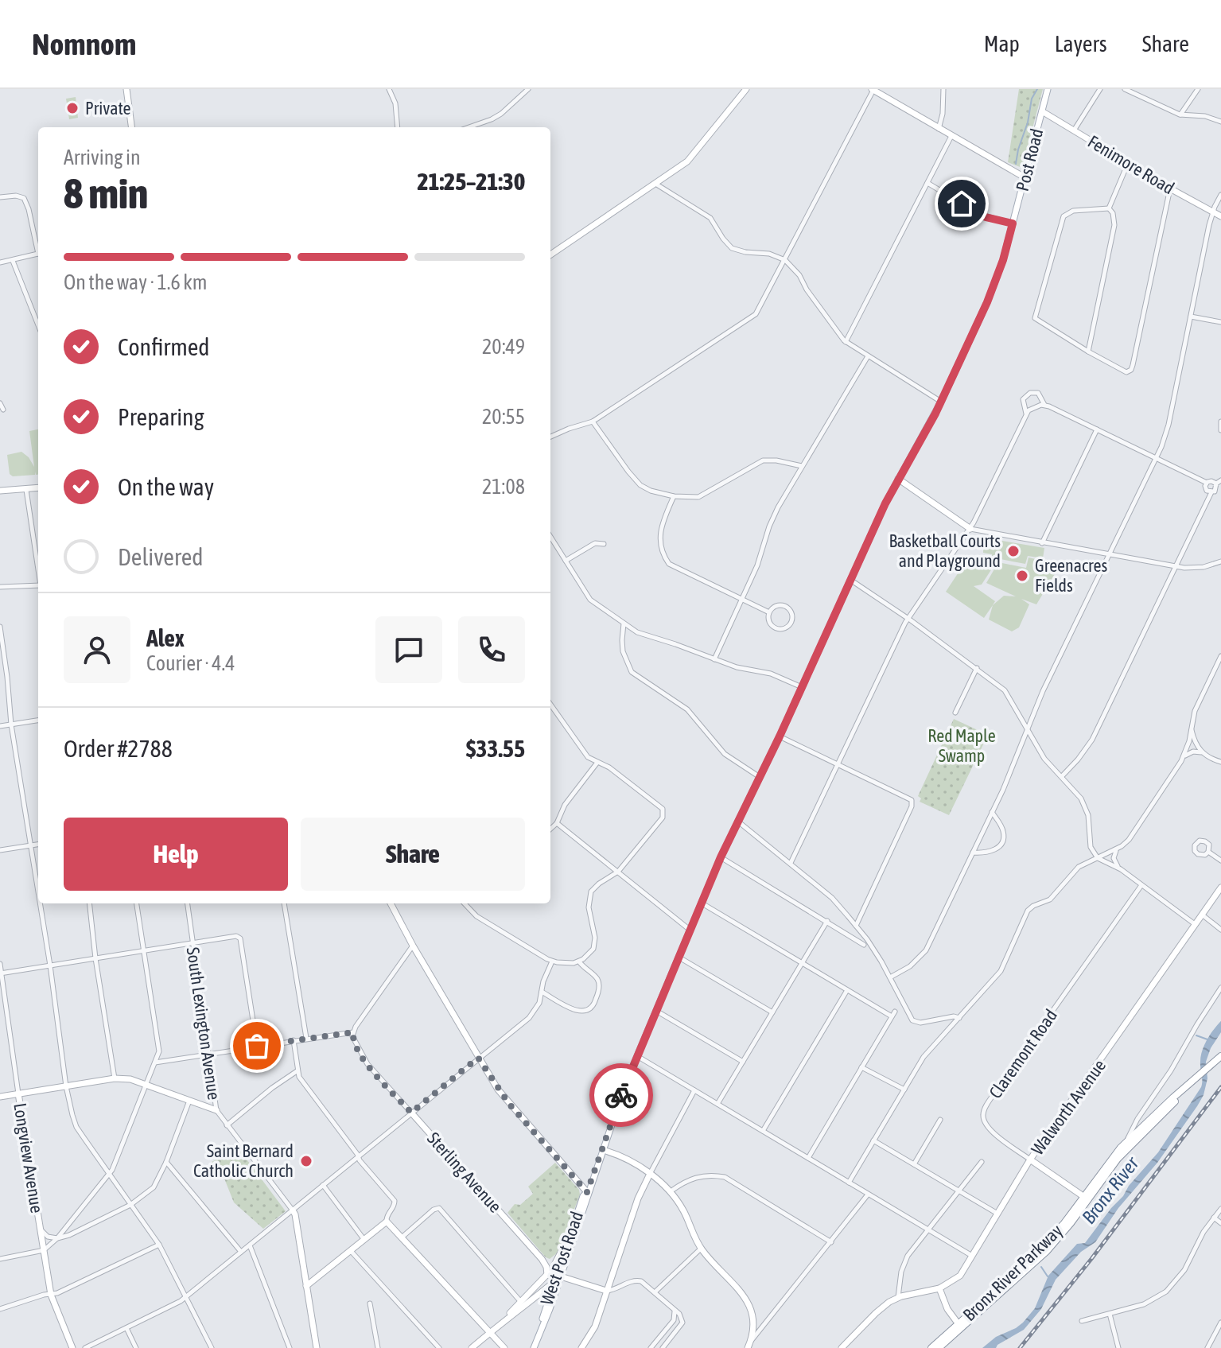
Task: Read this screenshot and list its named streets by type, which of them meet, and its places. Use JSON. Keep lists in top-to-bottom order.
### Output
{
  "streets": {
    "highway": ["Bronx River Parkway"],
    "street": [
      "Post Road",
      "Fenimore Road",
      "South Lexington Avenue",
      "Claremont Road",
      "Walworth Avenue",
      "Longview Avenue",
      "Sterling Avenue",
      "West Post Road"
    ]
  },
  "crossings": [
    ["Post Road", "Fenimore Road"],
    ["Post Road", "West Post Road"],
    ["Claremont Road", "Walworth Avenue"],
    ["Claremont Road", "Bronx River Parkway"]
  ],
  "water": ["Bronx River"],
  "parks": ["Red Maple Swamp"],
  "places": [
    "Private",
    "Basketball Courts and Playground",
    "Greenacres Fields",
    "Saint Bernard Catholic Church"
  ],
  "page": {
    "header": "Nomnom",
    "nav": ["Map", "Layers", "Share"],
    "heading": ["8 min", "Arriving in", "21:25–21:30"],
    "panel": [
      "Alex",
      "Courier · 4.4",
      "Order #2788",
      "$33.55"
    ],
    "bar": "On the way · 1.6 km",
    "list": [
      ["Confirmed", "20:49"],
      ["Preparing", "20:55"],
      ["On the way", "21:08"],
      "Delivered"
    ],
    "buttons": ["Help", "Share"]
  }
}
